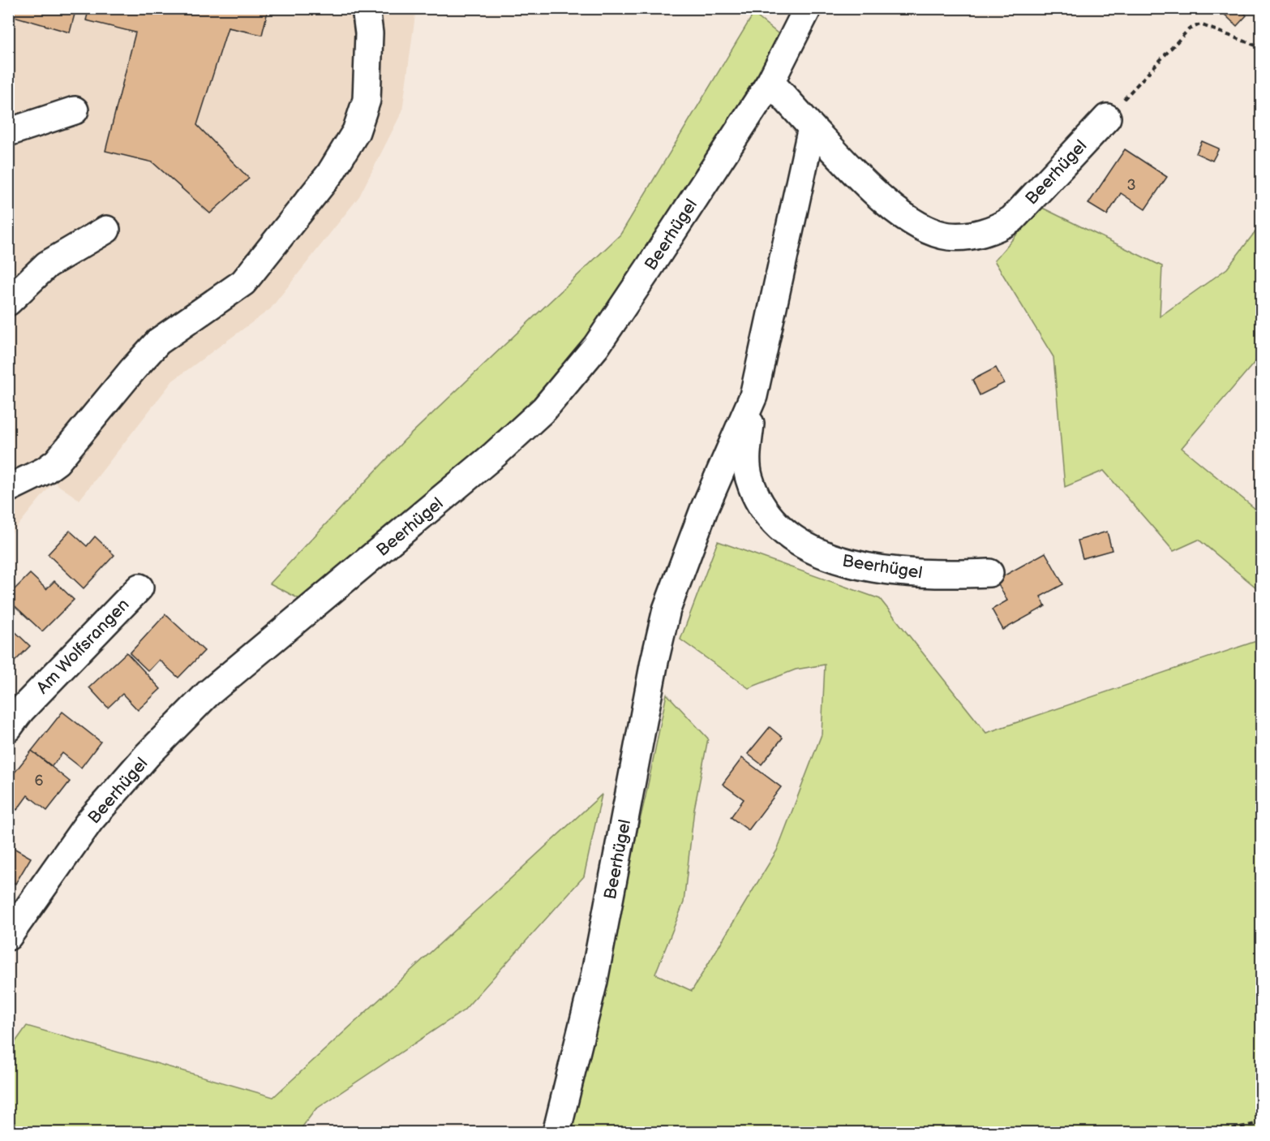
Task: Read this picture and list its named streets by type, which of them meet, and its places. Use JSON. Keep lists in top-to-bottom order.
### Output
{
  "streets": {
    "street": ["Beerhügel", "Am Wolfsrangen"]
  },
  "house_numbers": ["3", "6"]
}
